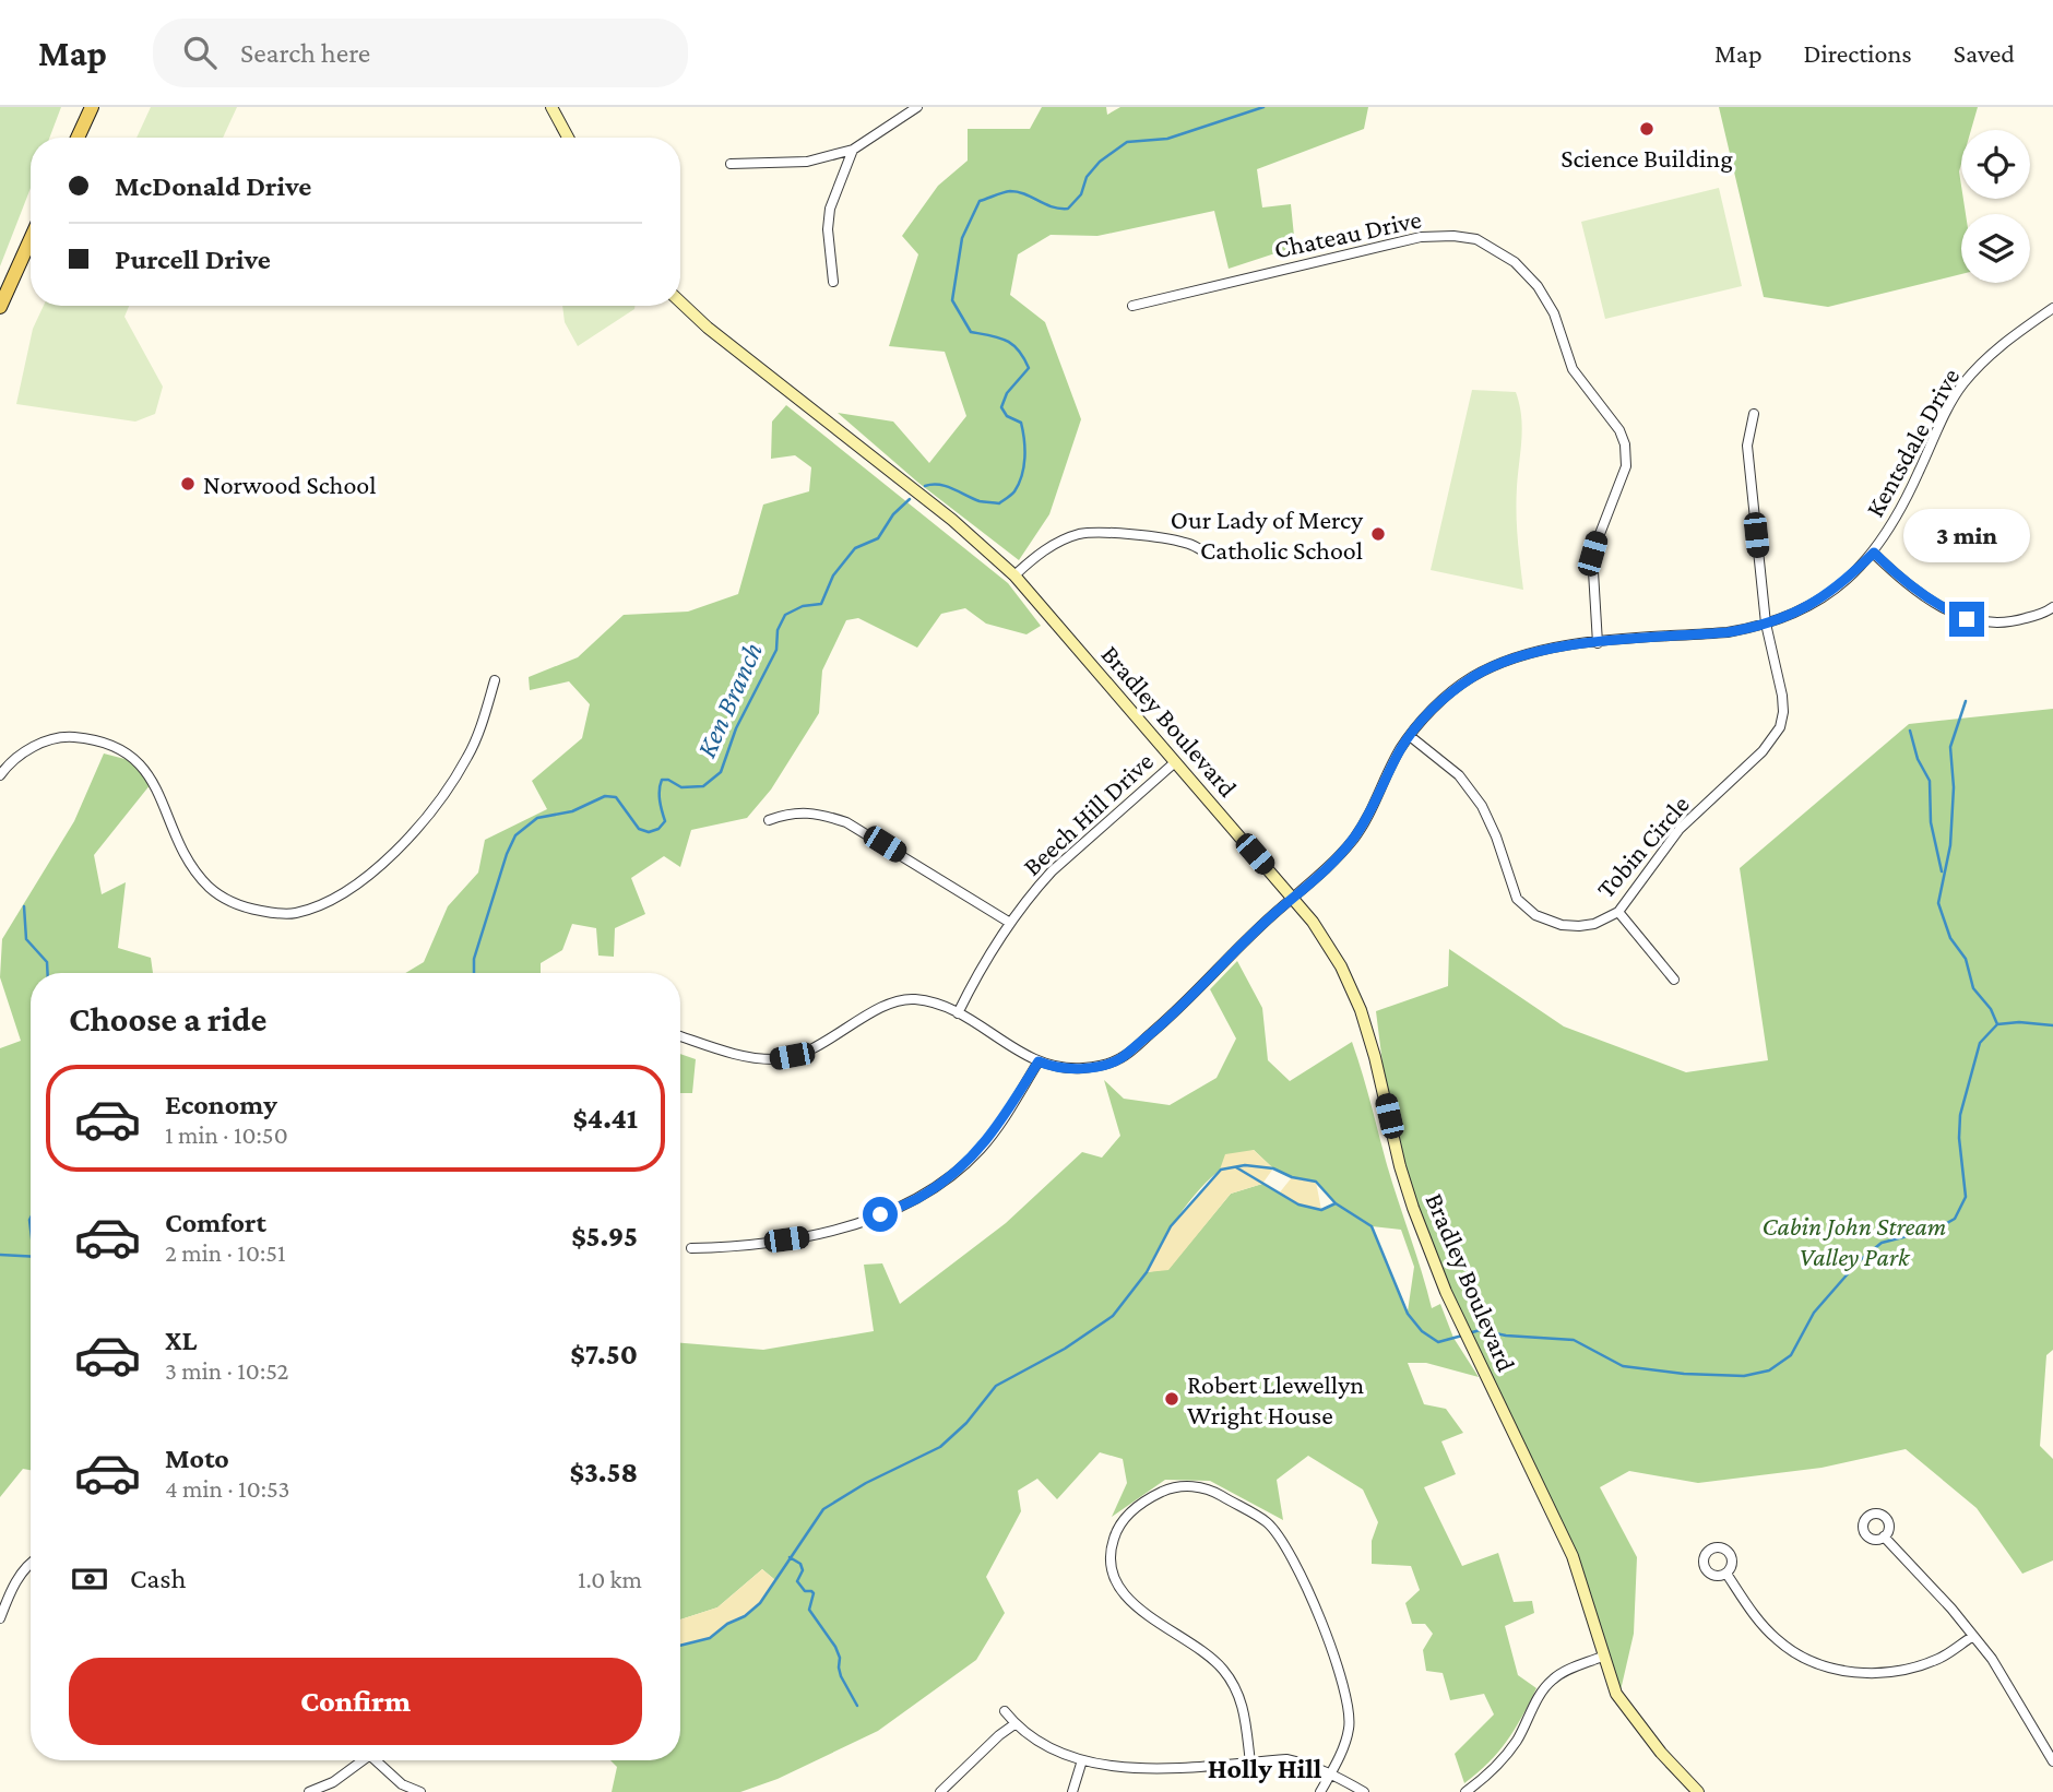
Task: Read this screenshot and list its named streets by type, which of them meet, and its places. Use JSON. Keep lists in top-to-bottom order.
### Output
{
  "streets": {
    "main road": ["Bradley Boulevard"],
    "street": [
      "Chateau Drive",
      "Kentsdale Drive",
      "Beech Hill Drive",
      "Tobin Circle"
    ]
  },
  "crossings": [
    ["Chateau Drive", "Kentsdale Drive"],
    ["Kentsdale Drive", "Bradley Boulevard"],
    ["Kentsdale Drive", "Beech Hill Drive"],
    ["Kentsdale Drive", "Tobin Circle"],
    ["Bradley Boulevard", "Beech Hill Drive"]
  ],
  "districts": ["Holly Hill"],
  "water": ["Ken Branch"],
  "parks": ["Cabin John Stream Valley Park"],
  "places": [
    "Science Building",
    "Norwood School",
    "Our Lady of Mercy Catholic School",
    "Robert Llewellyn Wright House"
  ],
  "page": {
    "header": "Map",
    "search": "Search here",
    "nav": ["Map", "Directions", "Saved"],
    "banner": ["McDonald Drive", "Purcell Drive"],
    "bubble": "3 min",
    "heading": "Choose a ride",
    "list": [
      {
        "name": "Economy",
        "note": "1 min · 10:50",
        "value": "$4.41"
      },
      {
        "name": "Comfort",
        "note": "2 min · 10:51",
        "value": "$5.95"
      },
      {
        "name": "XL",
        "note": "3 min · 10:52",
        "value": "$7.50"
      },
      {
        "name": "Moto",
        "note": "4 min · 10:53",
        "value": "$3.58"
      }
    ],
    "pay": ["Cash", "1.0 km"],
    "buttons": "Confirm"
  }
}
